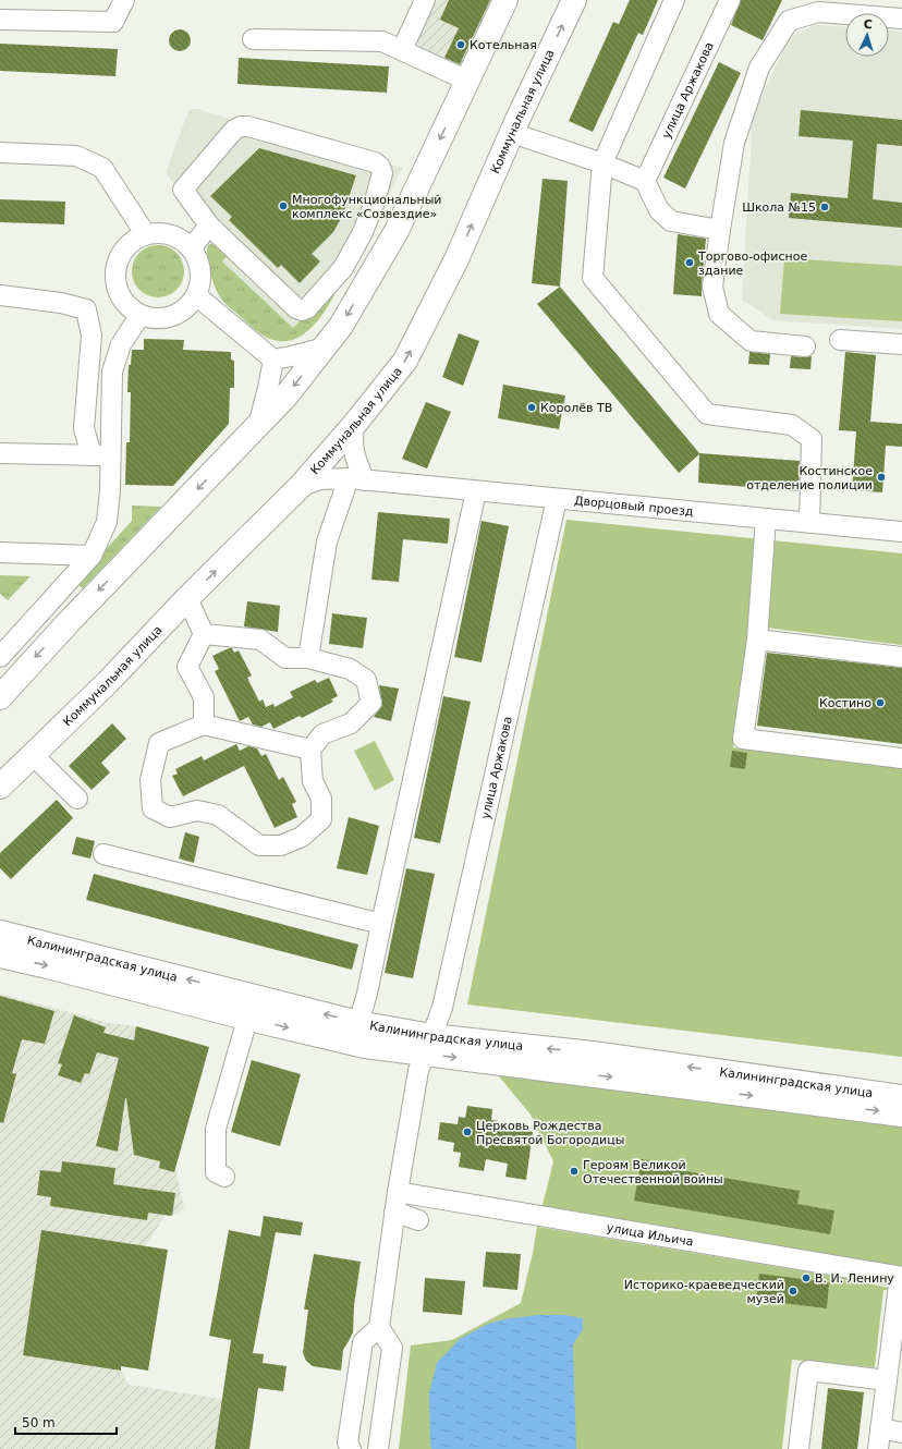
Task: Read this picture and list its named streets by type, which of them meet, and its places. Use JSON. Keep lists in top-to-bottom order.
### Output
{
  "streets": {
    "main road": ["Коммунальная улица", "Калининградская улица"],
    "street": ["улица Аржакова", "Дворцовый проезд", "улица Ильича"]
  },
  "crossings": [
    ["улица Аржакова", "Дворцовый проезд"],
    ["улица Аржакова", "Калининградская улица"],
    ["улица Аржакова", "улица Ильича"],
    ["Коммунальная улица", "Дворцовый проезд"]
  ],
  "places": [
    "Котельная",
    "Многофункциональный комплекс «Созвездие»",
    "Школа №15",
    "Торгово-офисное здание",
    "Королёв ТВ",
    "Костинское отделение полиции",
    "Костино",
    "Церковь Рождества Пресвятой Богородицы",
    "Героям Великой Отечественной войны",
    "В. И. Ленину",
    "Историко-краеведческий музей"
  ],
  "scale_bar": "50 m",
  "north": "top"
}
